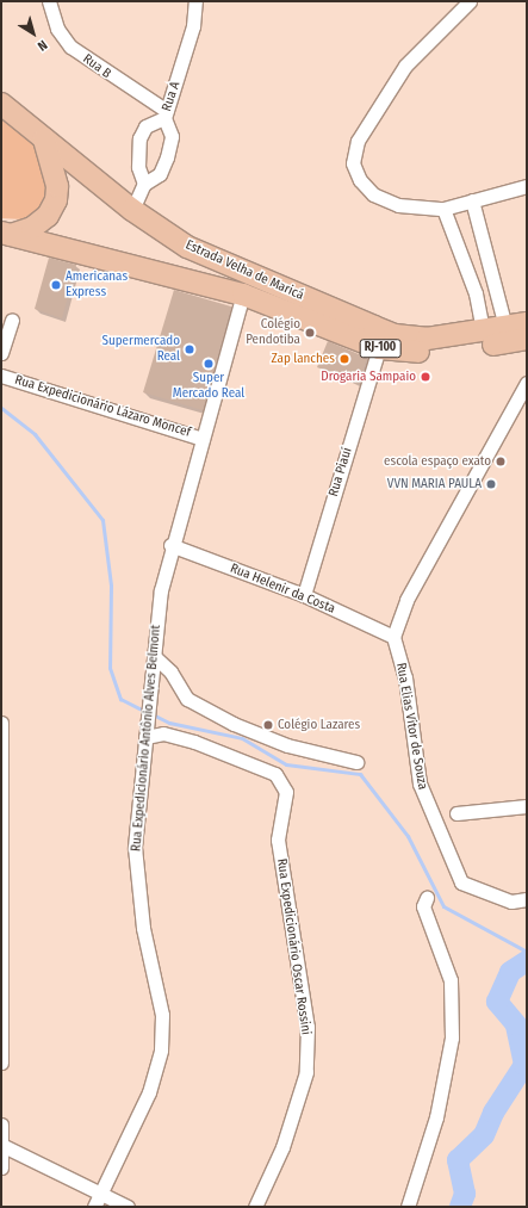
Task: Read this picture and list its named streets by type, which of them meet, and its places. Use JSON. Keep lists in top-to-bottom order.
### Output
{
  "streets": {
    "main road": ["Estrada Velha de Maricá", "RJ-100"],
    "street": [
      "Rua B",
      "Rua A",
      "Rua Expedicionário Lázaro Moncef",
      "Rua Piauí",
      "Rua Helenir da Costa",
      "Rua Elias Vítor de Souza",
      "Rua Expedicionário Antônio Alves Belmont",
      "Rua Expedicionário Oscar Rossini"
    ]
  },
  "crossings": [
    ["Rua B", "Rua A"],
    ["Estrada Velha de Maricá", "Rua Piauí"],
    ["Estrada Velha de Maricá", "Rua Expedicionário Antônio Alves Belmont"],
    ["Rua Expedicionário Lázaro Moncef", "Rua Expedicionário Antônio Alves Belmont"],
    ["Rua Piauí", "Rua Helenir da Costa"],
    ["Rua Helenir da Costa", "Rua Elias Vítor de Souza"],
    ["Rua Helenir da Costa", "Rua Expedicionário Antônio Alves Belmont"],
    ["Rua Expedicionário Antônio Alves Belmont", "Rua Expedicionário Oscar Rossini"]
  ],
  "places": [
    "Americanas Express",
    "Colégio Pendotiba",
    "Supermercado Real",
    "Zap lanches",
    "Super Mercado Real",
    "Drogaria Sampaio",
    "escola espaço exato",
    "VVN MARIA PAULA",
    "Colégio Lazares"
  ],
  "north": "bottom right"
}
